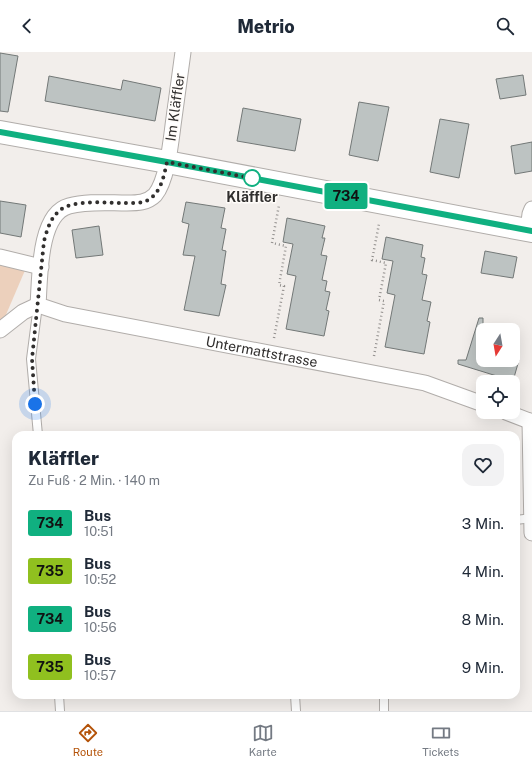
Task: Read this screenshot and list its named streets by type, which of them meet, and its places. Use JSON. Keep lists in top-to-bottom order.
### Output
{
  "streets": {
    "street": ["Im Kläffler", "Untermattstrasse"]
  },
  "places": ["Kläffler"],
  "lines": ["bus line 734"],
  "north": "bottom",
  "page": {
    "header": "Metrio",
    "on_map": "734",
    "heading": ["Kläffler", "Zu Fuß · 2 Min. · 140 m"],
    "list": [
      {
        "mark": "734",
        "name": "Bus",
        "note": "10:51",
        "value": "3 Min."
      },
      {
        "mark": "735",
        "name": "Bus",
        "note": "10:52",
        "value": "4 Min."
      },
      {
        "mark": "734",
        "name": "Bus",
        "note": "10:56",
        "value": "8 Min."
      },
      {
        "mark": "735",
        "name": "Bus",
        "note": "10:57",
        "value": "9 Min."
      }
    ],
    "tabs": ["Route", "Karte", "Tickets"]
  }
}
